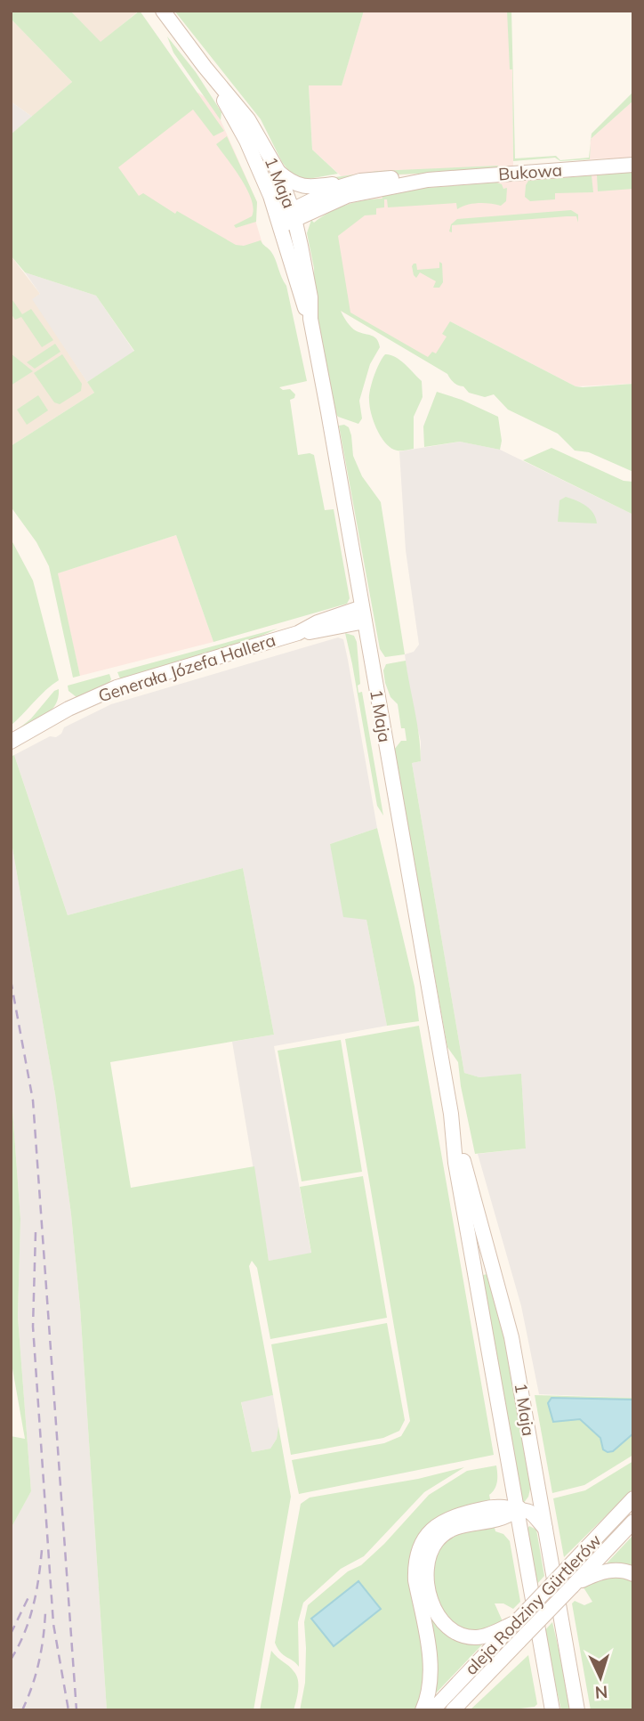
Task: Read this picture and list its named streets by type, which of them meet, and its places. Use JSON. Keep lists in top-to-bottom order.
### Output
{
  "streets": {
    "street": [
      "Bukowa",
      "1 Maja",
      "Generała Józefa Hallera",
      "aleja Rodziny Gürtlerów"
    ]
  },
  "crossings": [
    ["Bukowa", "1 Maja"],
    ["1 Maja", "Generała Józefa Hallera"]
  ],
  "north": "bottom"
}
